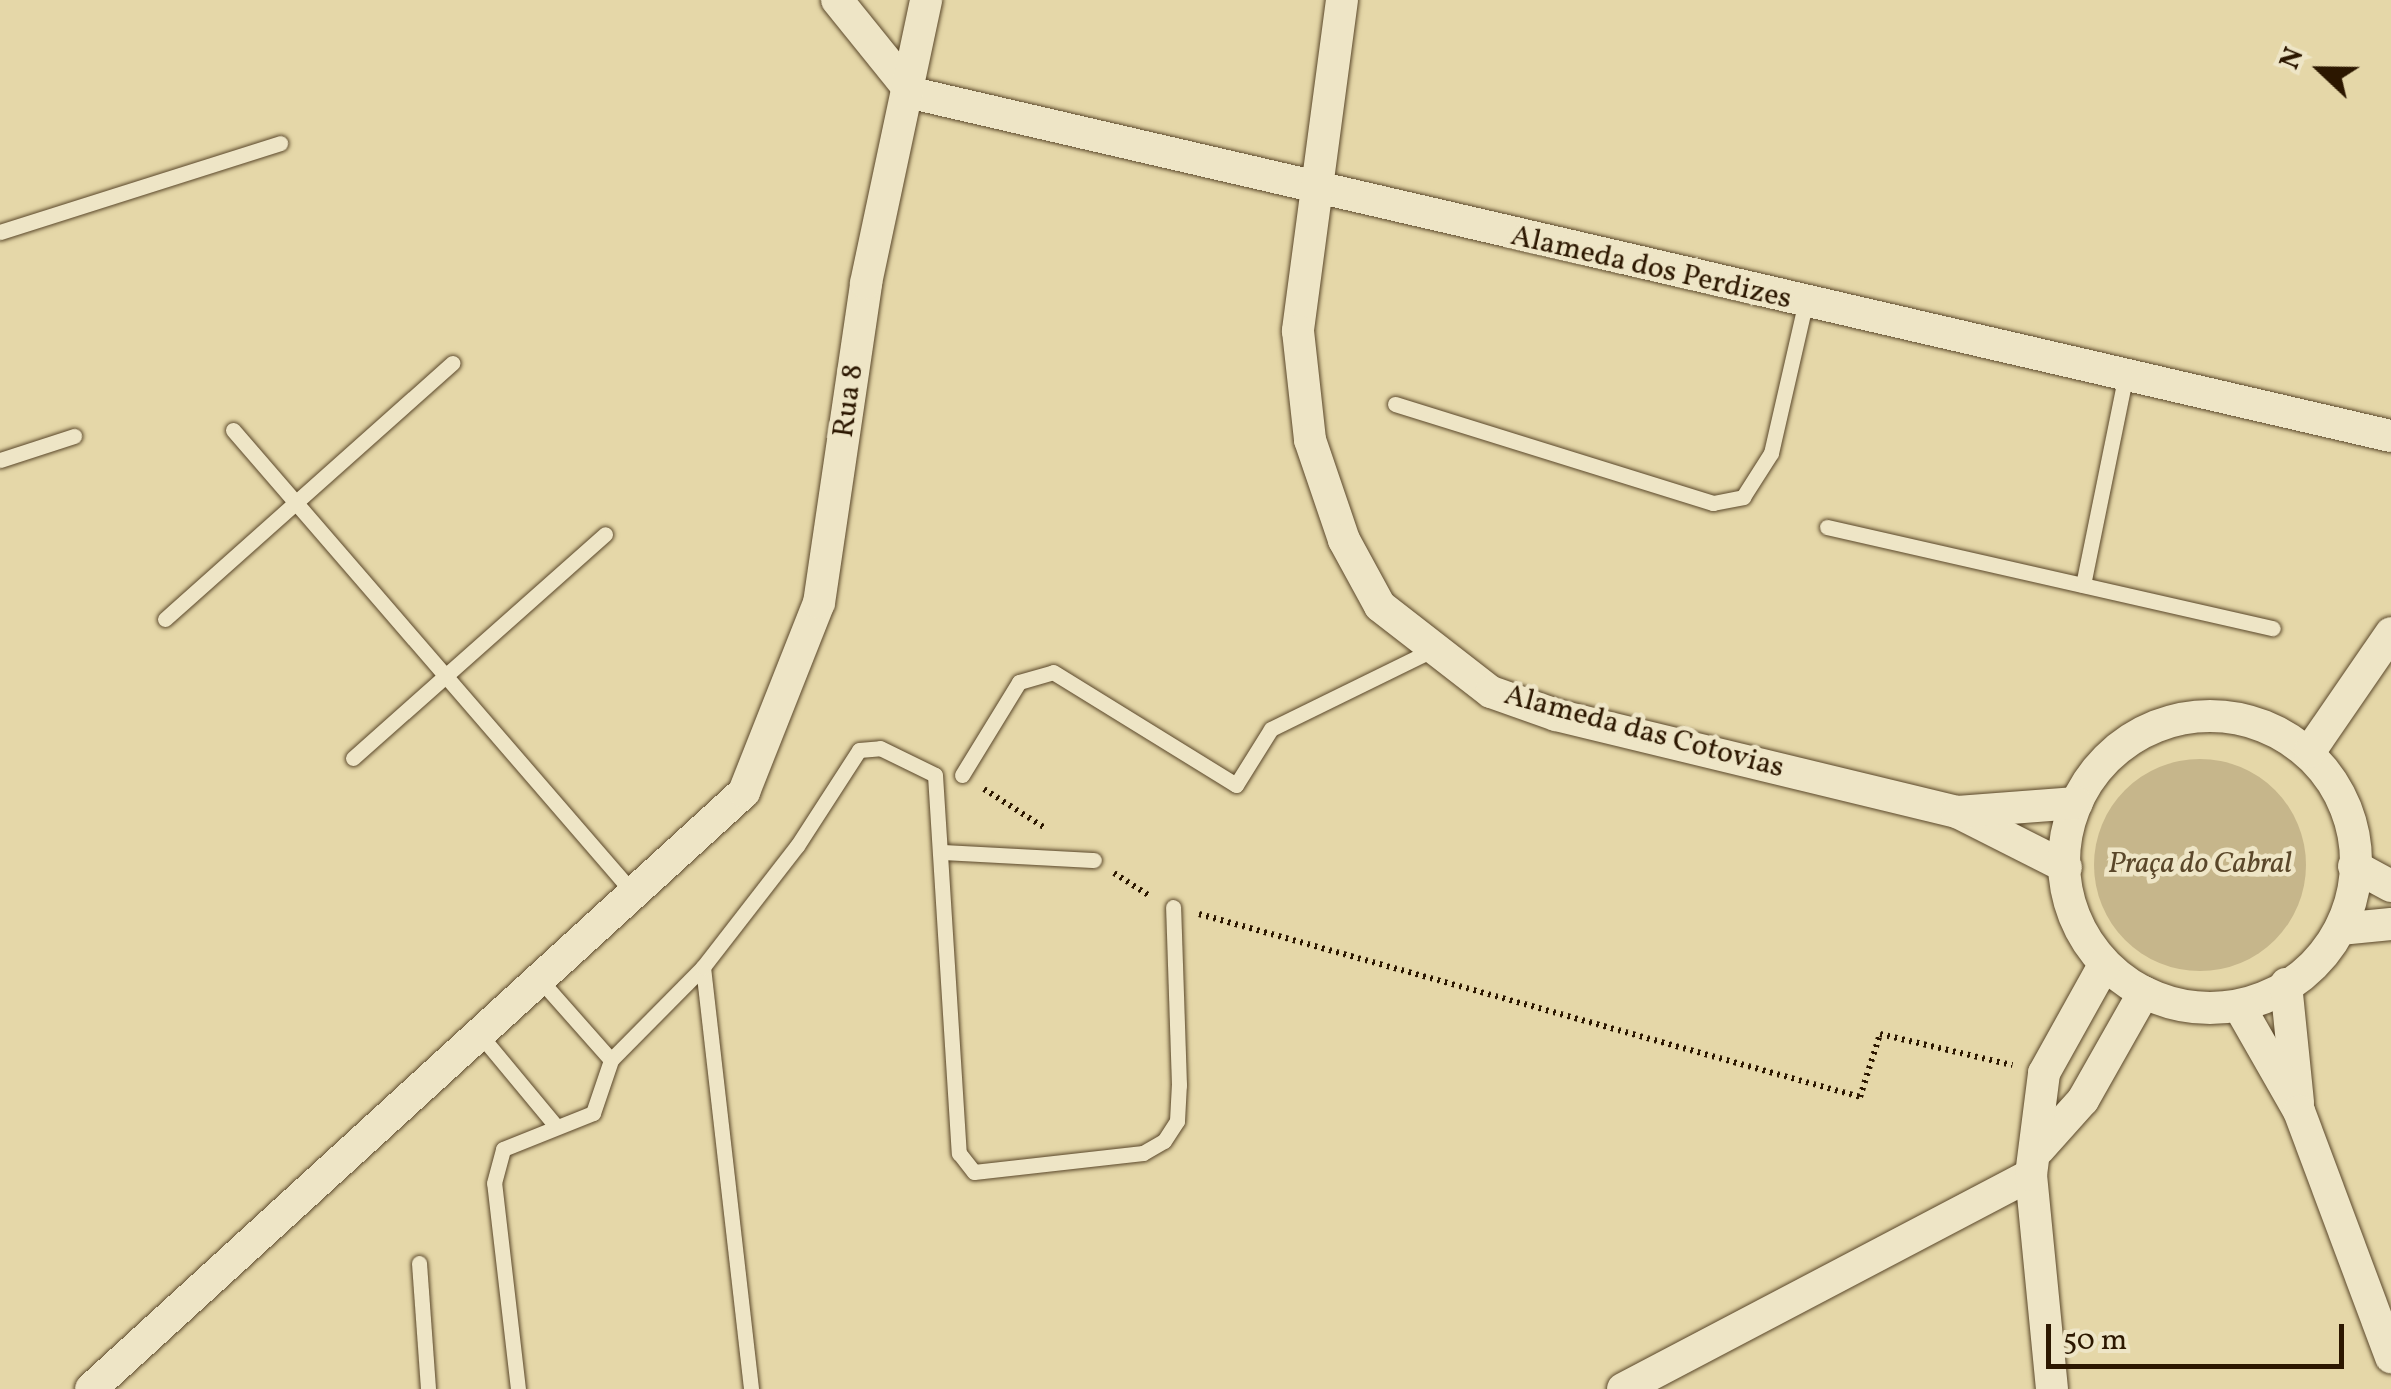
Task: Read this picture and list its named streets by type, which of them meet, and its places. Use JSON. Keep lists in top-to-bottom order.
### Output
{
  "streets": {
    "street": ["Alameda dos Perdizes", "Rua 8", "Alameda das Cotovias"]
  },
  "crossings": [
    ["Alameda dos Perdizes", "Rua 8"],
    ["Alameda dos Perdizes", "Alameda das Cotovias"]
  ],
  "parks": ["Praça do Cabral"],
  "scale_bar": "50 m",
  "north": "left"
}
